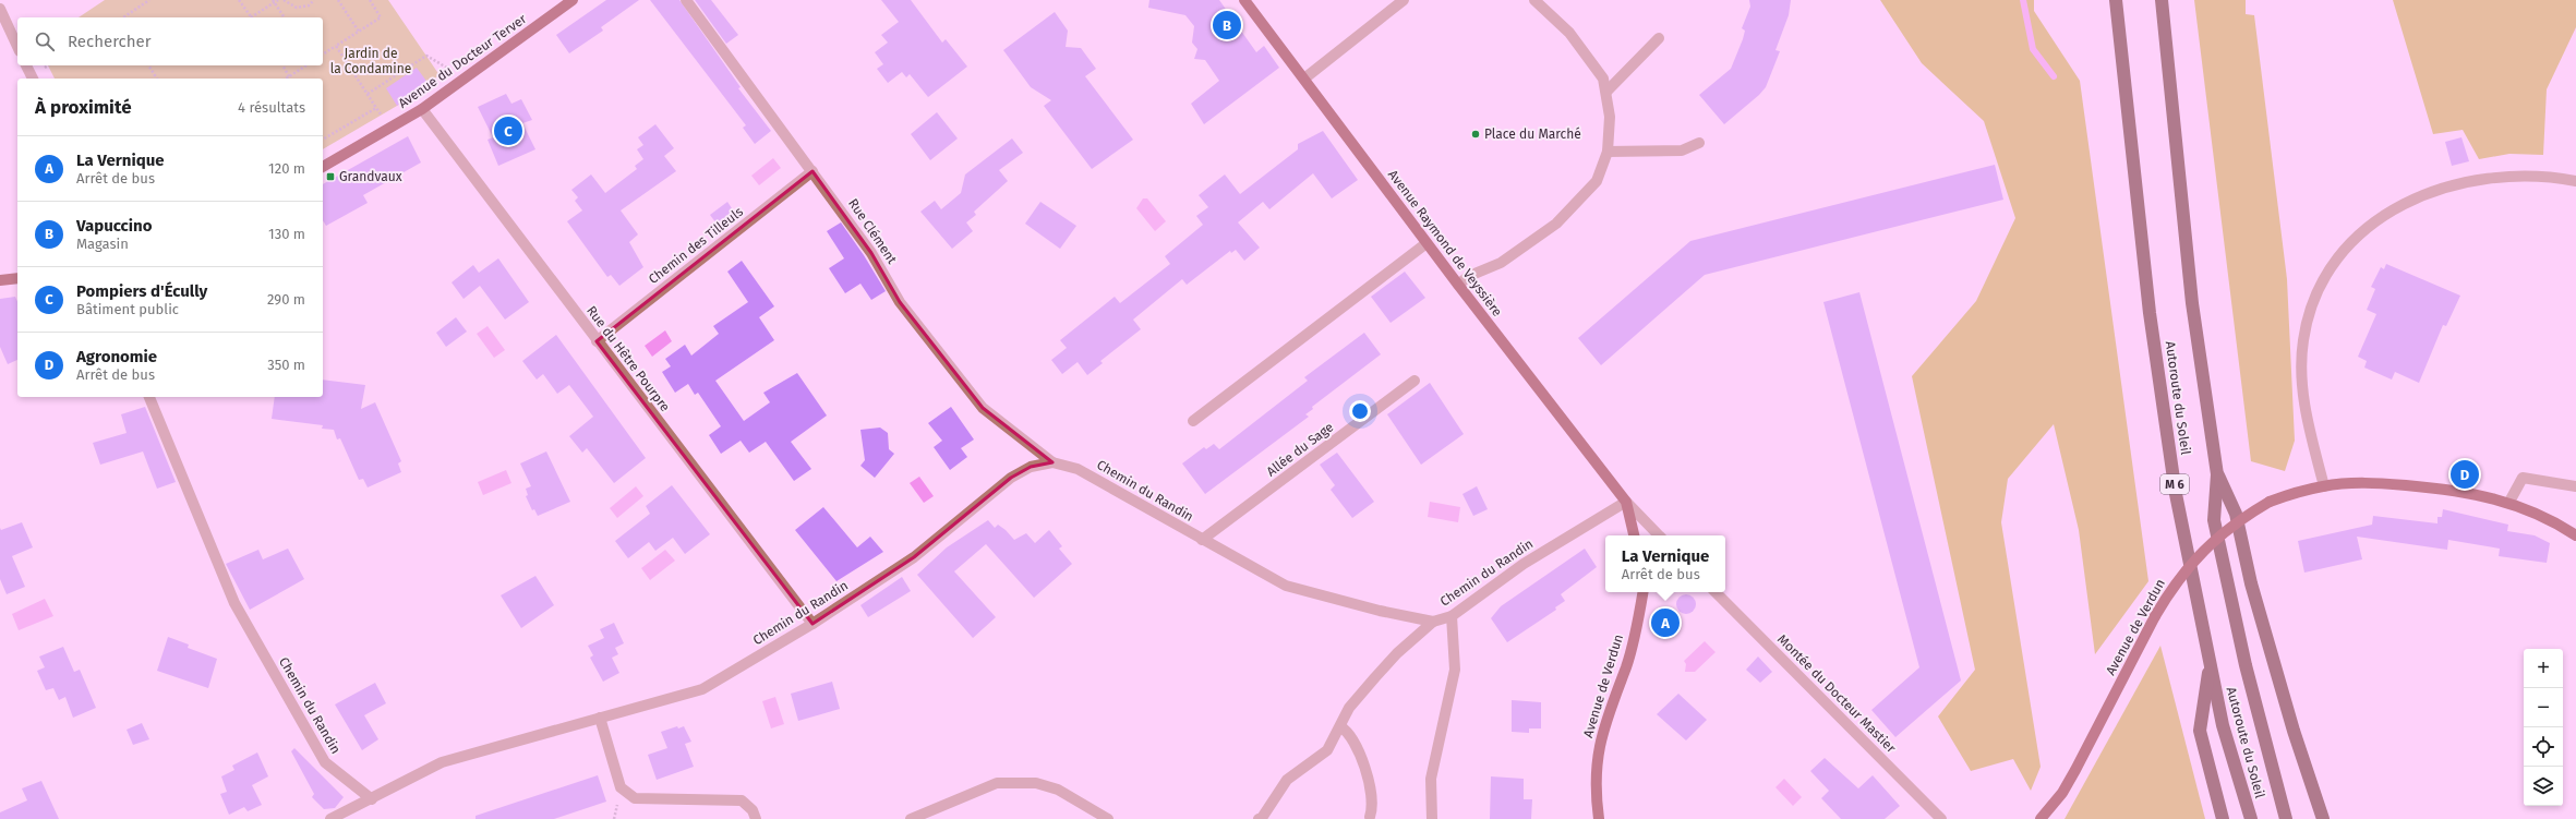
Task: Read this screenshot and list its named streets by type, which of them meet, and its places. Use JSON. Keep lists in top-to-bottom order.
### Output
{
  "streets": {
    "highway": ["Autoroute du Soleil", "M 6"],
    "main road": ["Avenue du Docteur Terver", "Avenue Raymond de Veyssière", "Avenue de Verdun"],
    "street": [
      "Rue Clément",
      "Chemin des Tilleuls",
      "Rue du Hêtre Pourpre",
      "Allée du Sage",
      "Chemin du Randin",
      "Montée du Docteur Mastier"
    ]
  },
  "crossings": [
    ["Avenue du Docteur Terver", "Rue du Hêtre Pourpre"],
    ["Rue Clément", "Chemin des Tilleuls"],
    ["Rue Clément", "Chemin du Randin"],
    ["Avenue Raymond de Veyssière", "Chemin du Randin"],
    ["Chemin des Tilleuls", "Rue du Hêtre Pourpre"],
    ["Rue du Hêtre Pourpre", "Chemin du Randin"],
    ["Allée du Sage", "Chemin du Randin"]
  ],
  "parks": ["Jardin de la Condamine"],
  "places": {
    "other": ["Place du Marché"],
    "transit": ["Grandvaux"]
  },
  "page": {
    "pins": [
      "B",
      "C",
      "D",
      "A"
    ],
    "search": "Rechercher",
    "heading": ["À proximité", "4 résultats"],
    "list": [
      {
        "mark": "A",
        "name": "La Vernique",
        "note": "Arrêt de bus",
        "value": "120 m"
      },
      {
        "mark": "B",
        "name": "Vapuccino",
        "note": "Magasin",
        "value": "130 m"
      },
      {
        "mark": "C",
        "name": "Pompiers d'Écully",
        "note": "Bâtiment public",
        "value": "290 m"
      },
      {
        "mark": "D",
        "name": "Agronomie",
        "note": "Arrêt de bus",
        "value": "350 m"
      }
    ],
    "popup": ["La Vernique", "Arrêt de bus"],
    "map_buttons": ["+", "−"]
  }
}
